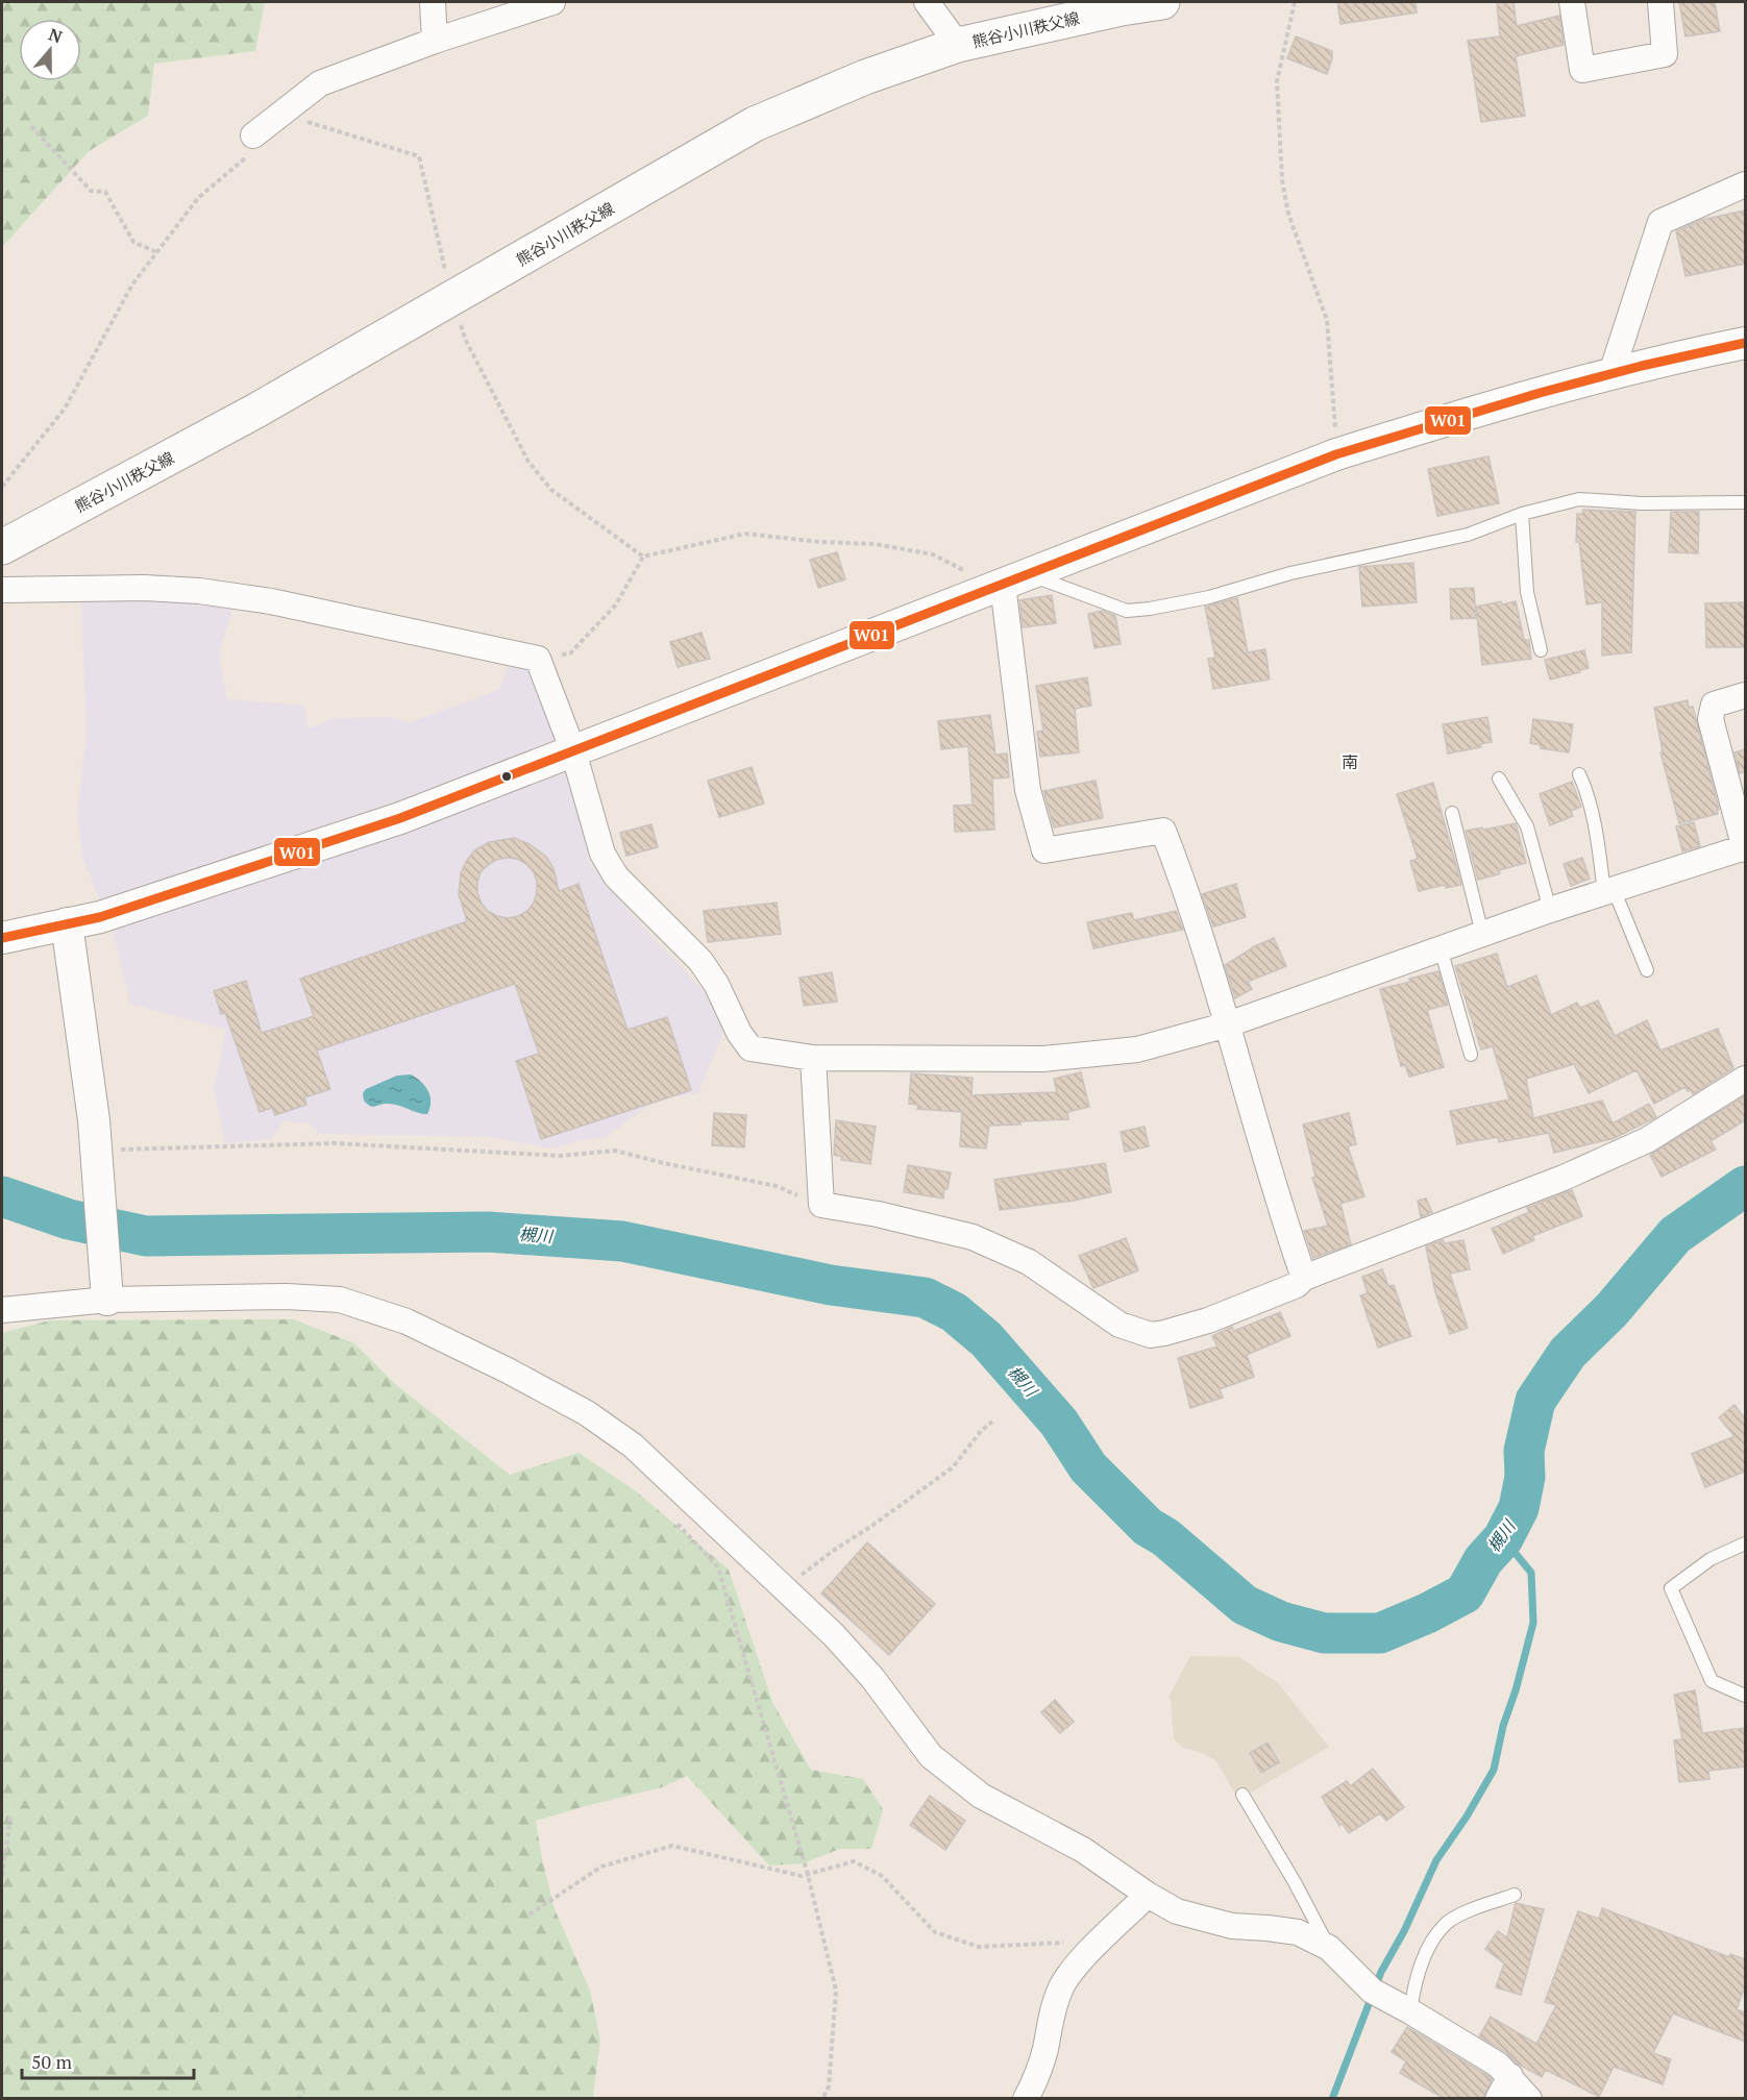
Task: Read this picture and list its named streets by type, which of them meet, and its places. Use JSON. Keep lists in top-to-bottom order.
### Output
{
  "streets": {
    "main road": ["熊谷小川秩父線"]
  },
  "districts": ["南"],
  "water": ["槻川"],
  "lines": ["transit line W01"],
  "scale_bar": "50 m",
  "north": "top"
}
